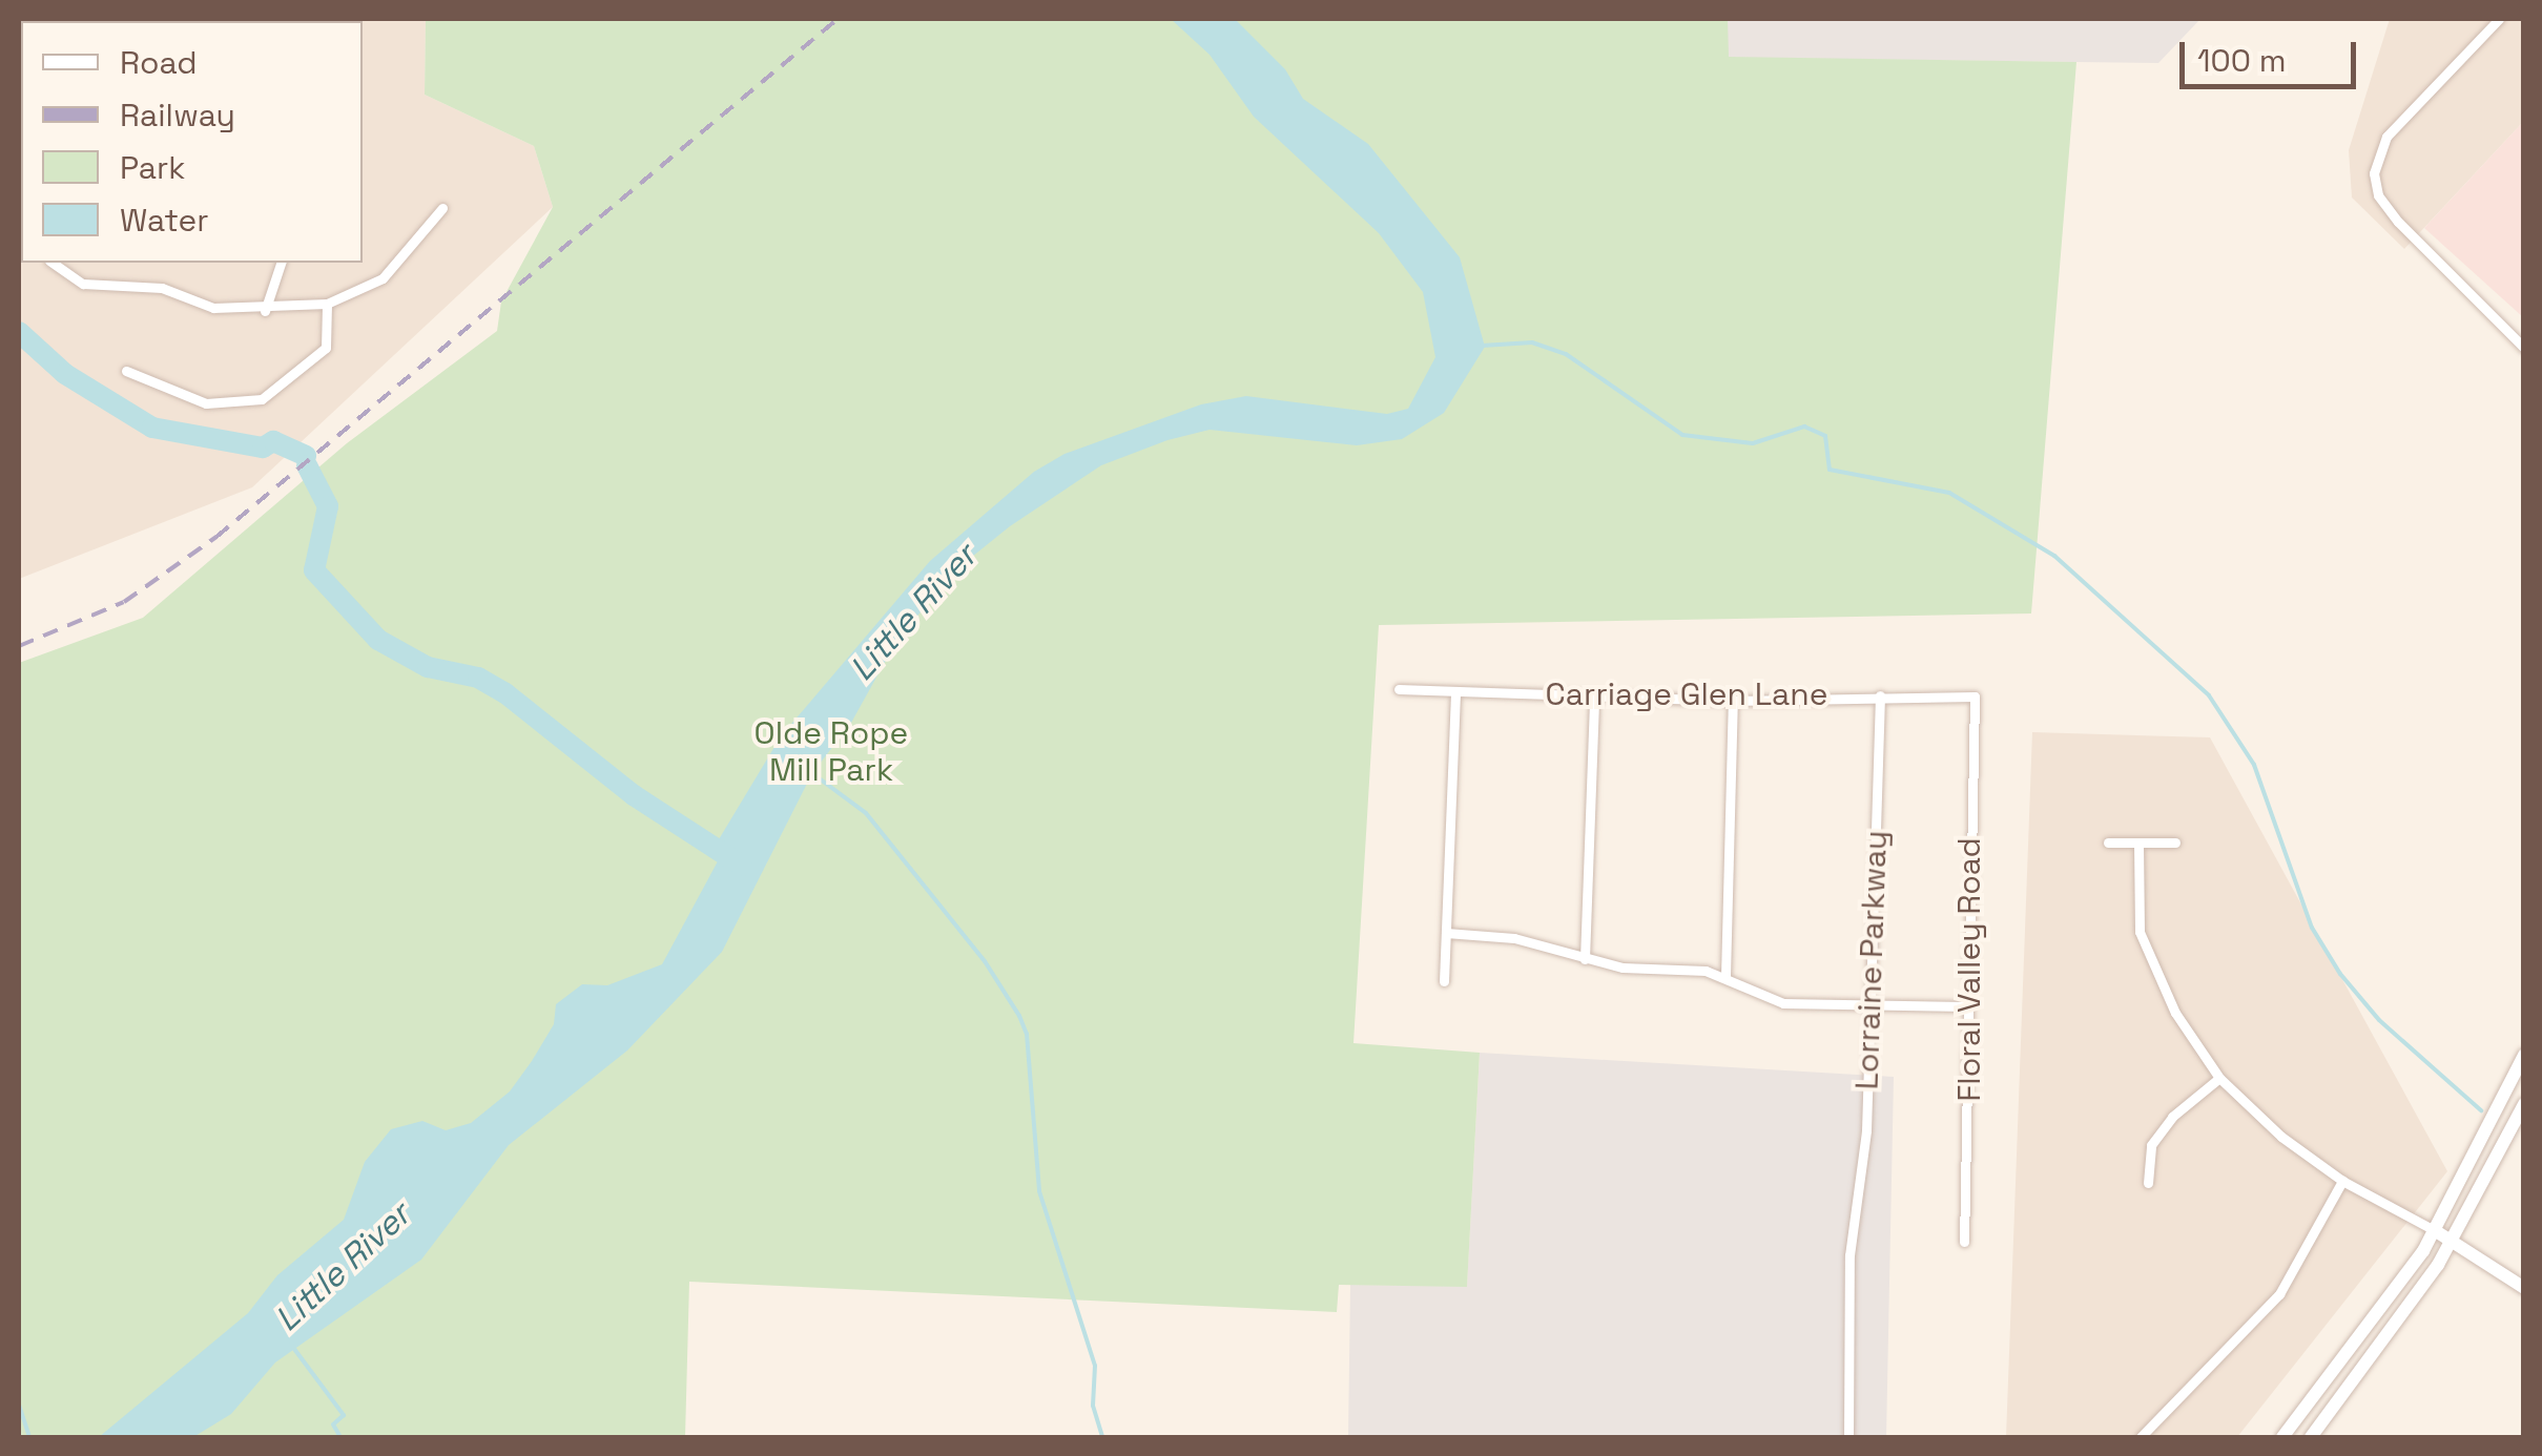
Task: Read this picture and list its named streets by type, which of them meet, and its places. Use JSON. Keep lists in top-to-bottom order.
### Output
{
  "streets": {
    "street": ["Carriage Glen Lane", "Lorraine Parkway", "Floral Valley Road"]
  },
  "crossings": [
    ["Carriage Glen Lane", "Lorraine Parkway"],
    ["Carriage Glen Lane", "Floral Valley Road"]
  ],
  "water": ["Little River"],
  "parks": ["Olde Rope Mill Park"],
  "legend": [
    "Road",
    "Railway",
    "Park",
    "Water"
  ],
  "scale_bar": "100 m"
}
